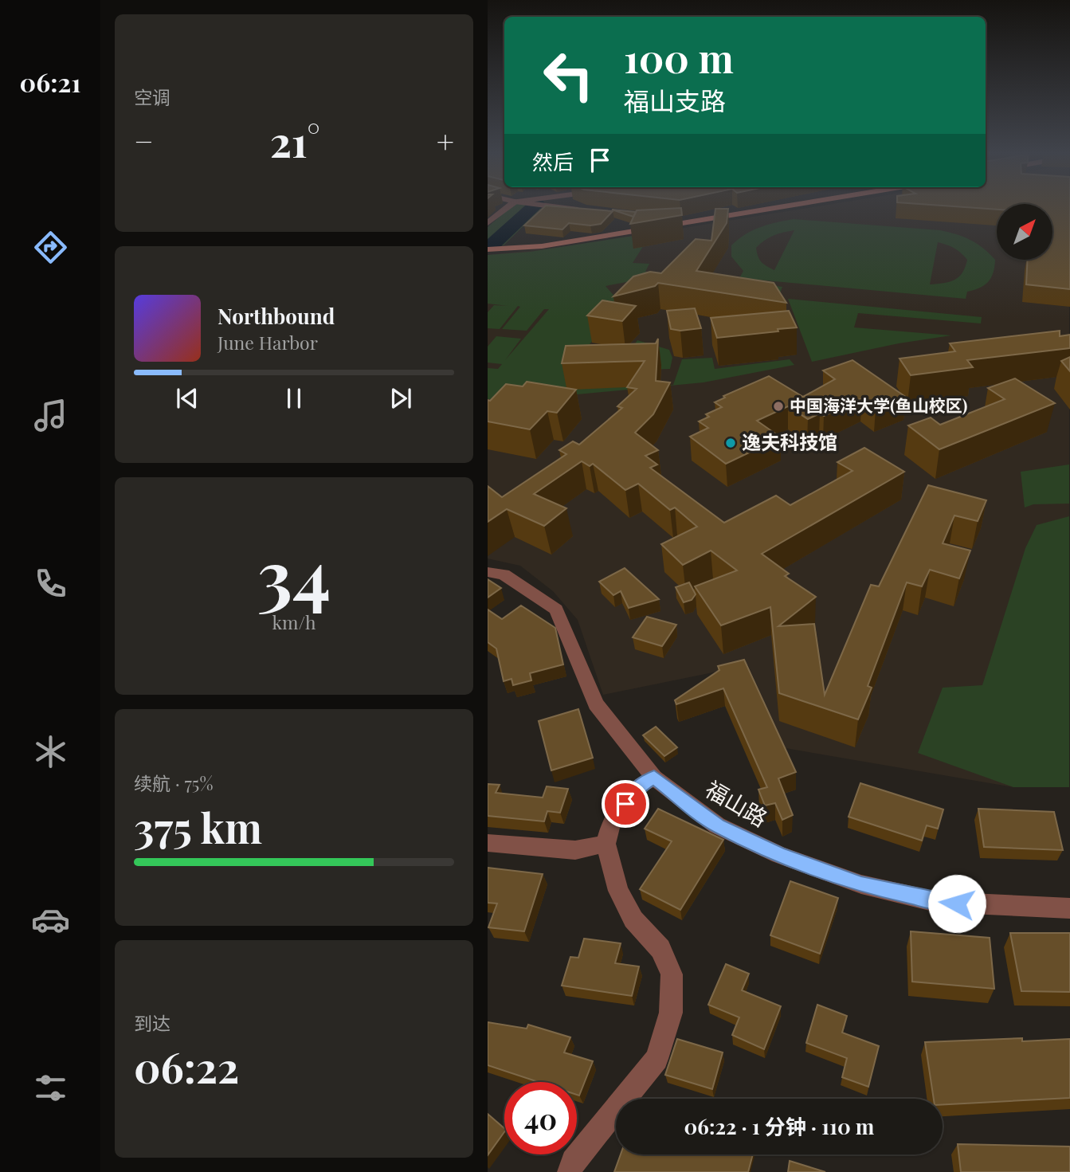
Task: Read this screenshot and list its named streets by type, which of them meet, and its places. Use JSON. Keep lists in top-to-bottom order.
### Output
{
  "streets": {
    "street": ["福山路"]
  },
  "places": ["中国海洋大学(鱼山校区)", "逸夫科技馆"],
  "north": "top right",
  "page": {
    "tabs": "06:21",
    "tile": [
      "空调",
      ["34", "km/h"],
      ["续航 · 75%", "375 km"],
      ["到达", "06:22"]
    ],
    "turn": ["100 m", "福山支路"],
    "heat": ["−", "21°", "+"],
    "then": "然后",
    "song": ["Northbound", "June Harbor"],
    "limit": "40",
    "trip": "06:22 · 1 分钟 · 110 m"
  }
}
